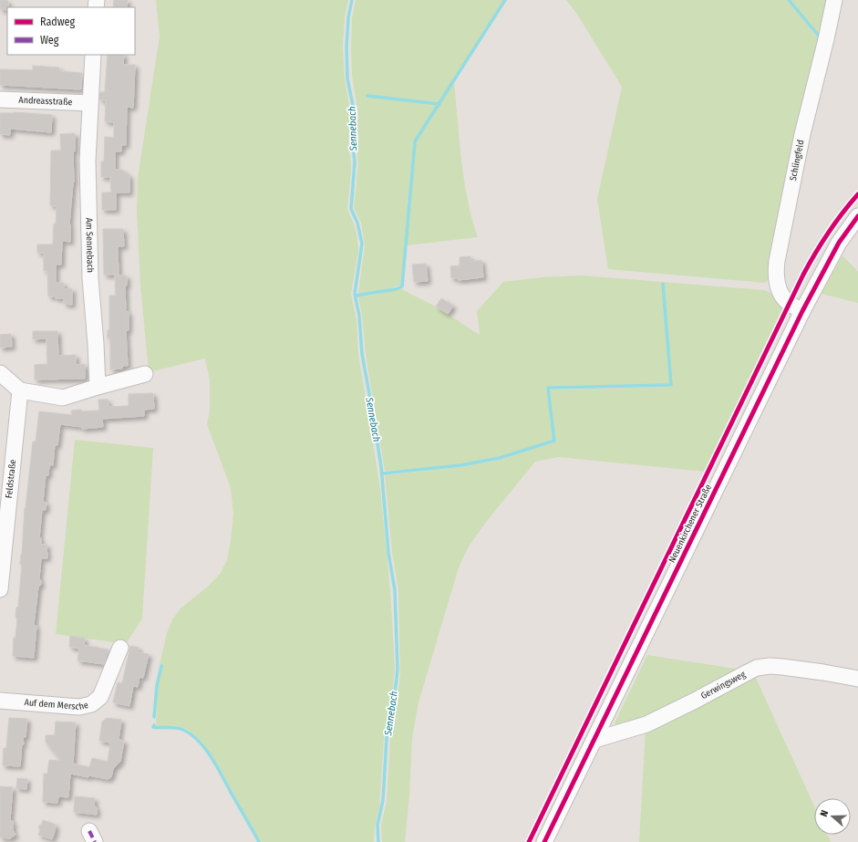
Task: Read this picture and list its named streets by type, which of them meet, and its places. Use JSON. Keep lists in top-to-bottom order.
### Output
{
  "streets": {
    "street": [
      "Andreasstraße",
      "Schlingfeld",
      "Am Sennebach",
      "Feldstraße",
      "Neuenkirchener Straße",
      "Gerwingsweg",
      "Auf dem Mersche"
    ]
  },
  "crossings": [
    ["Andreasstraße", "Am Sennebach"],
    ["Schlingfeld", "Neuenkirchener Straße"],
    ["Neuenkirchener Straße", "Gerwingsweg"]
  ],
  "water": ["Sennebach"],
  "legend": ["Radweg", "Weg"],
  "north": "left"
}
